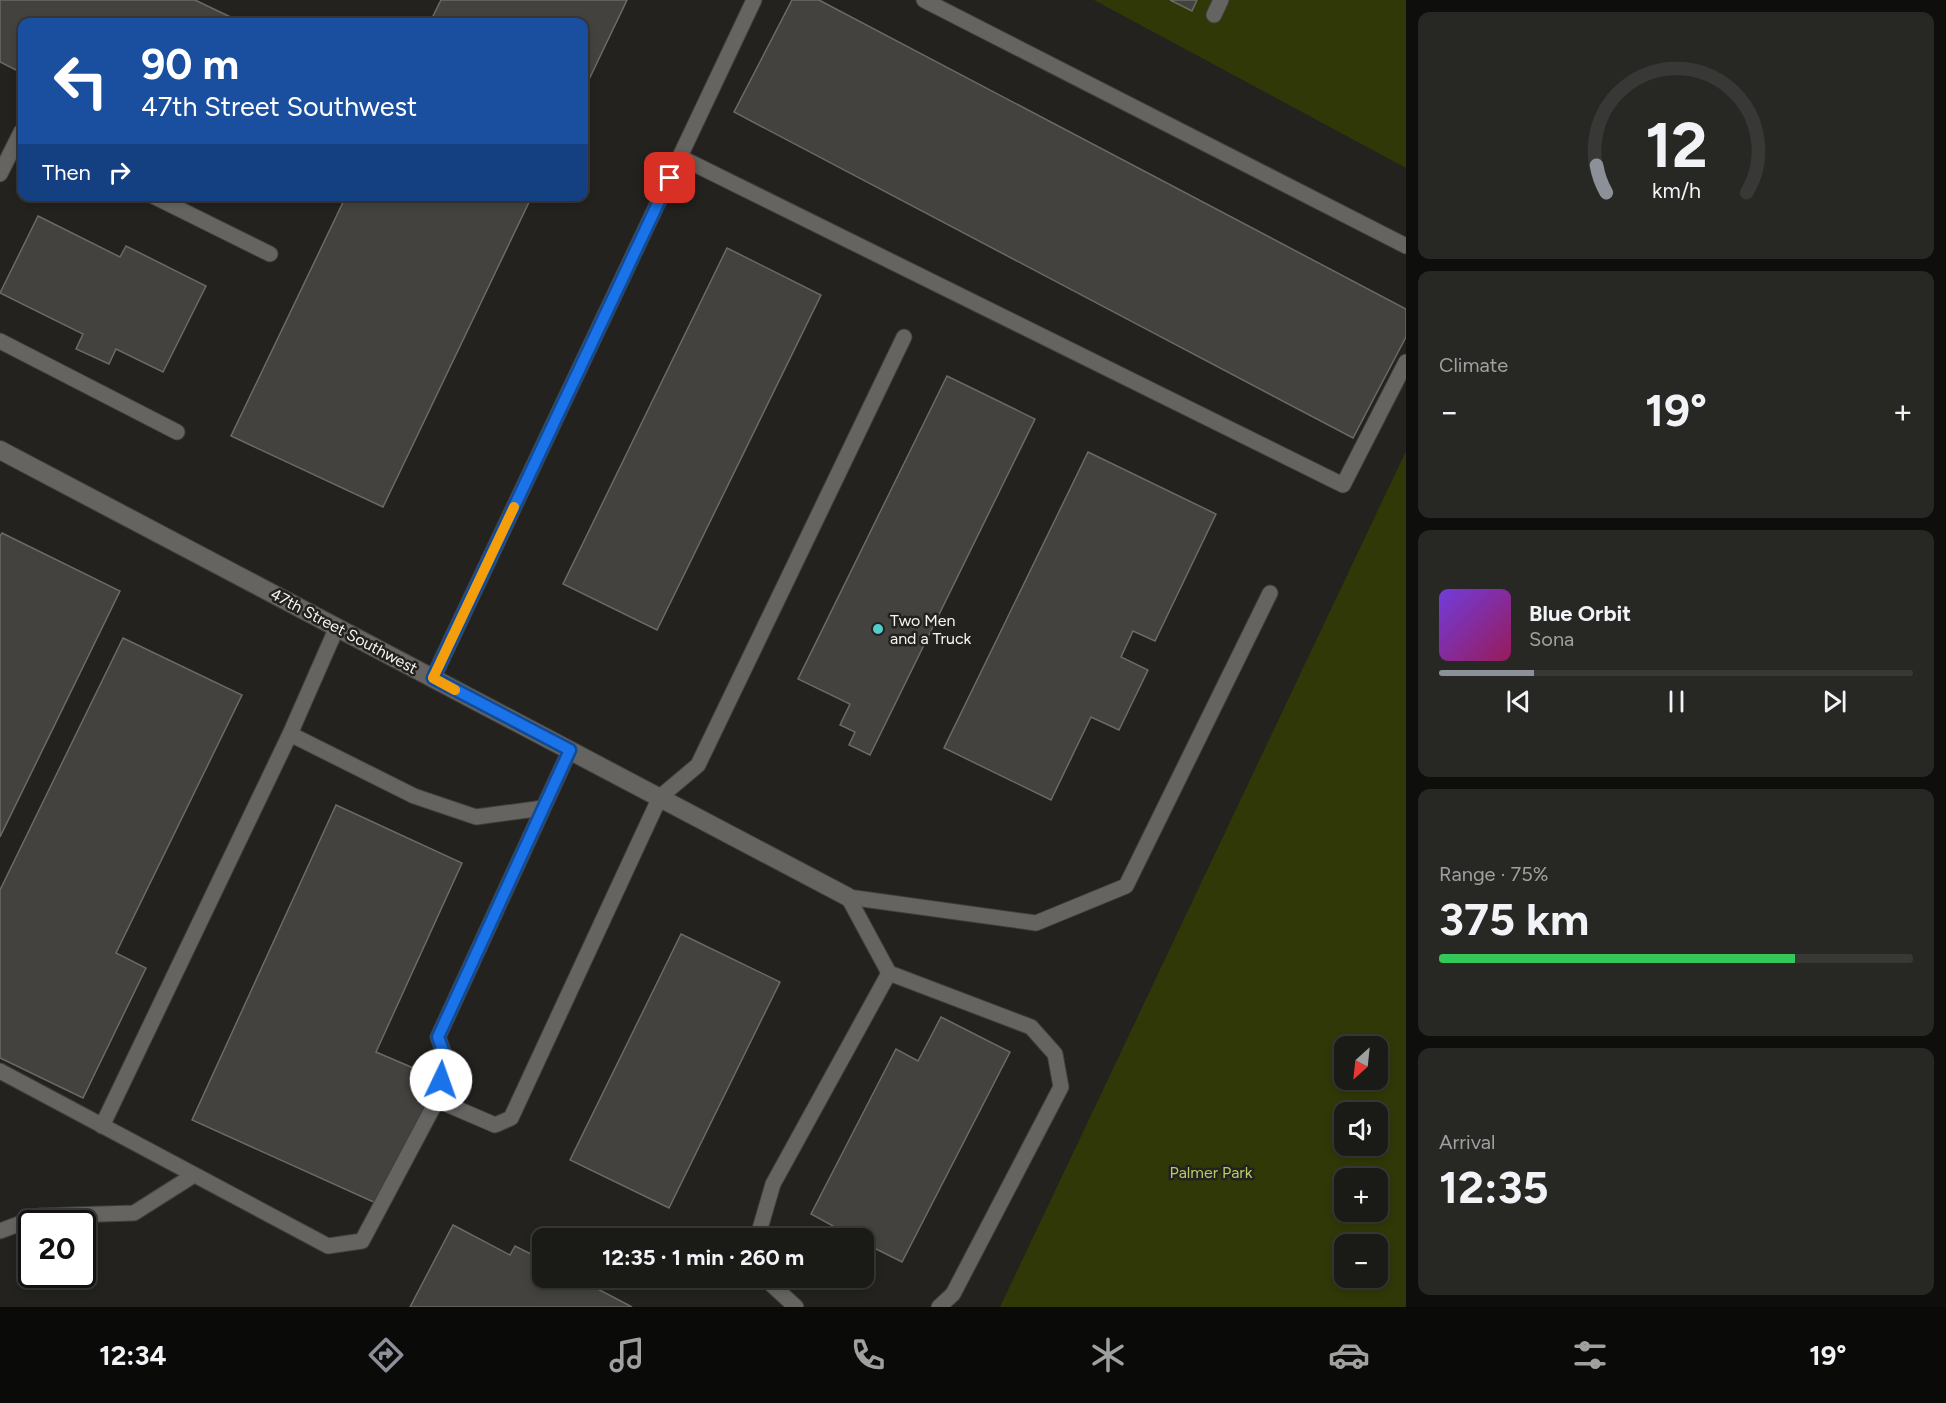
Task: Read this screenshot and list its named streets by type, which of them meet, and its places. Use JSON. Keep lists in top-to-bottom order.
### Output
{
  "streets": {
    "street": ["47th Street Southwest"]
  },
  "parks": ["Palmer Park"],
  "places": ["Two Men and a Truck"],
  "north": "bottom left",
  "page": {
    "turn": ["90 m", "47th Street Southwest"],
    "then": "Then",
    "tile": [
      "Climate",
      ["Range · 75%", "375 km"],
      ["Arrival", "12:35"]
    ],
    "heat": ["−", "19°", "+"],
    "song": ["Blue Orbit", "Sona"],
    "map_buttons": ["+", "−"],
    "limit": "20",
    "trip": "12:35 · 1 min · 260 m",
    "tabs": ["12:34", "19°"],
    "gauge": ["12", "km/h"]
  }
}
